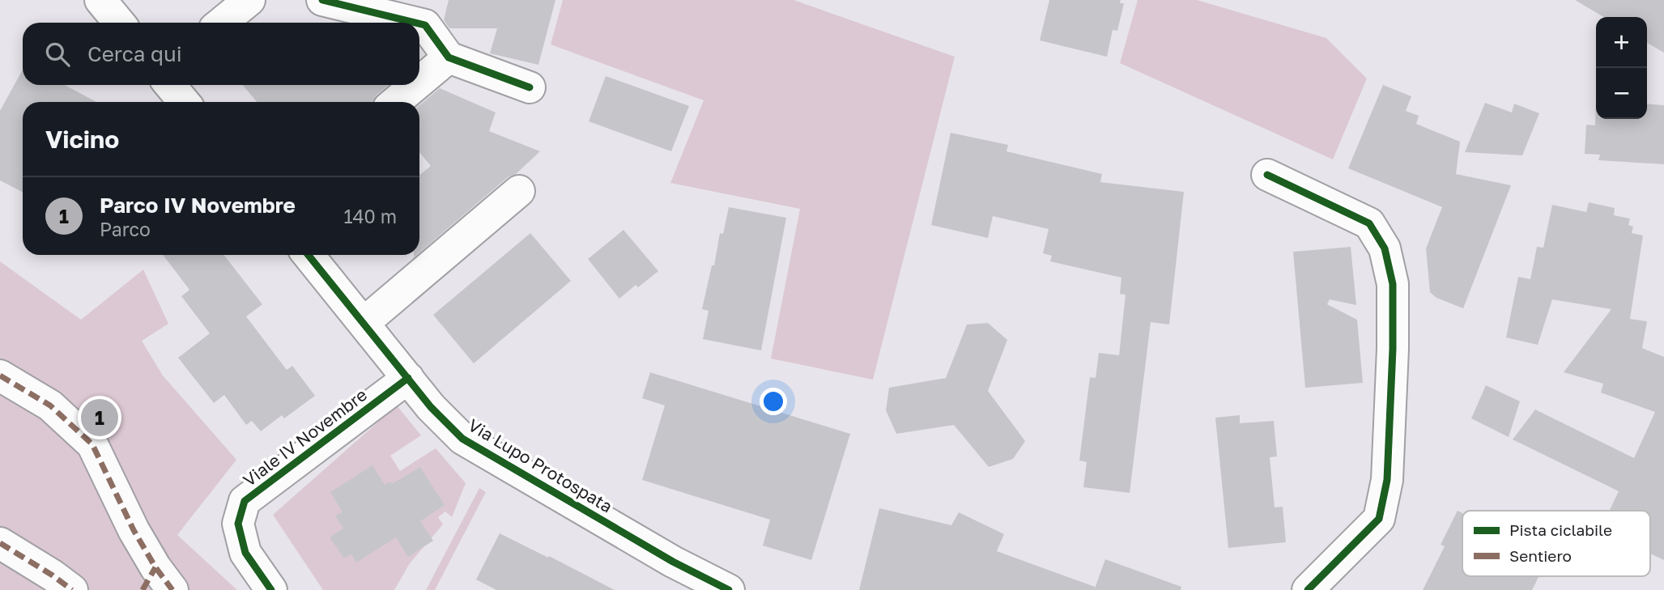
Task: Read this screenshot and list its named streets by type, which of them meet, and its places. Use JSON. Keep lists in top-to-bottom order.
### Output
{
  "streets": {
    "street": ["Viale IV Novembre", "Via Lupo Protospata"]
  },
  "crossings": [
    ["Viale IV Novembre", "Via Lupo Protospata"]
  ],
  "legend": ["Pista ciclabile", "Sentiero"],
  "page": {
    "map_buttons": ["+", "−"],
    "search": "Cerca qui",
    "heading": "Vicino",
    "list": [
      {
        "mark": "1",
        "name": "Parco IV Novembre",
        "note": "Parco",
        "value": "140 m"
      }
    ],
    "pins": "1"
  }
}
